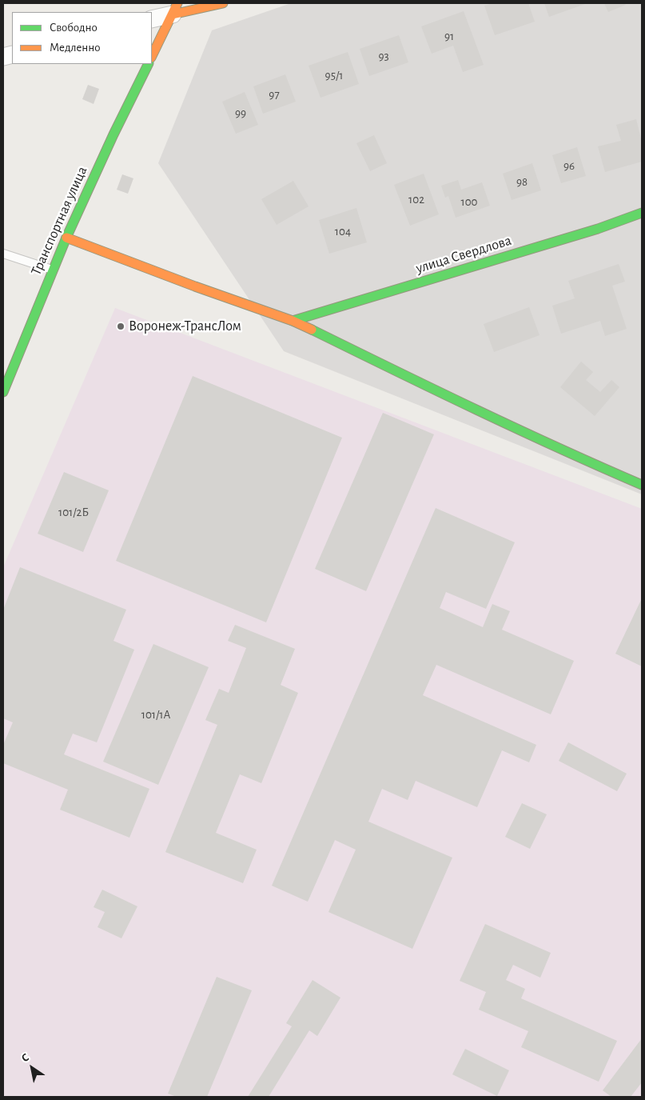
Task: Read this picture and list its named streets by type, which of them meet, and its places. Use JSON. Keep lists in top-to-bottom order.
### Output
{
  "streets": {
    "street": ["Транспортная улица", "улица Свердлова"]
  },
  "places": ["Воронеж-ТрансЛом"],
  "house_numbers": [
    "91",
    "93",
    "95/1",
    "97",
    "99",
    "96",
    "98",
    "102",
    "100",
    "104",
    "101/2Б",
    "101/1А"
  ],
  "legend": ["Свободно", "Медленно"],
  "north": "top left"
}
